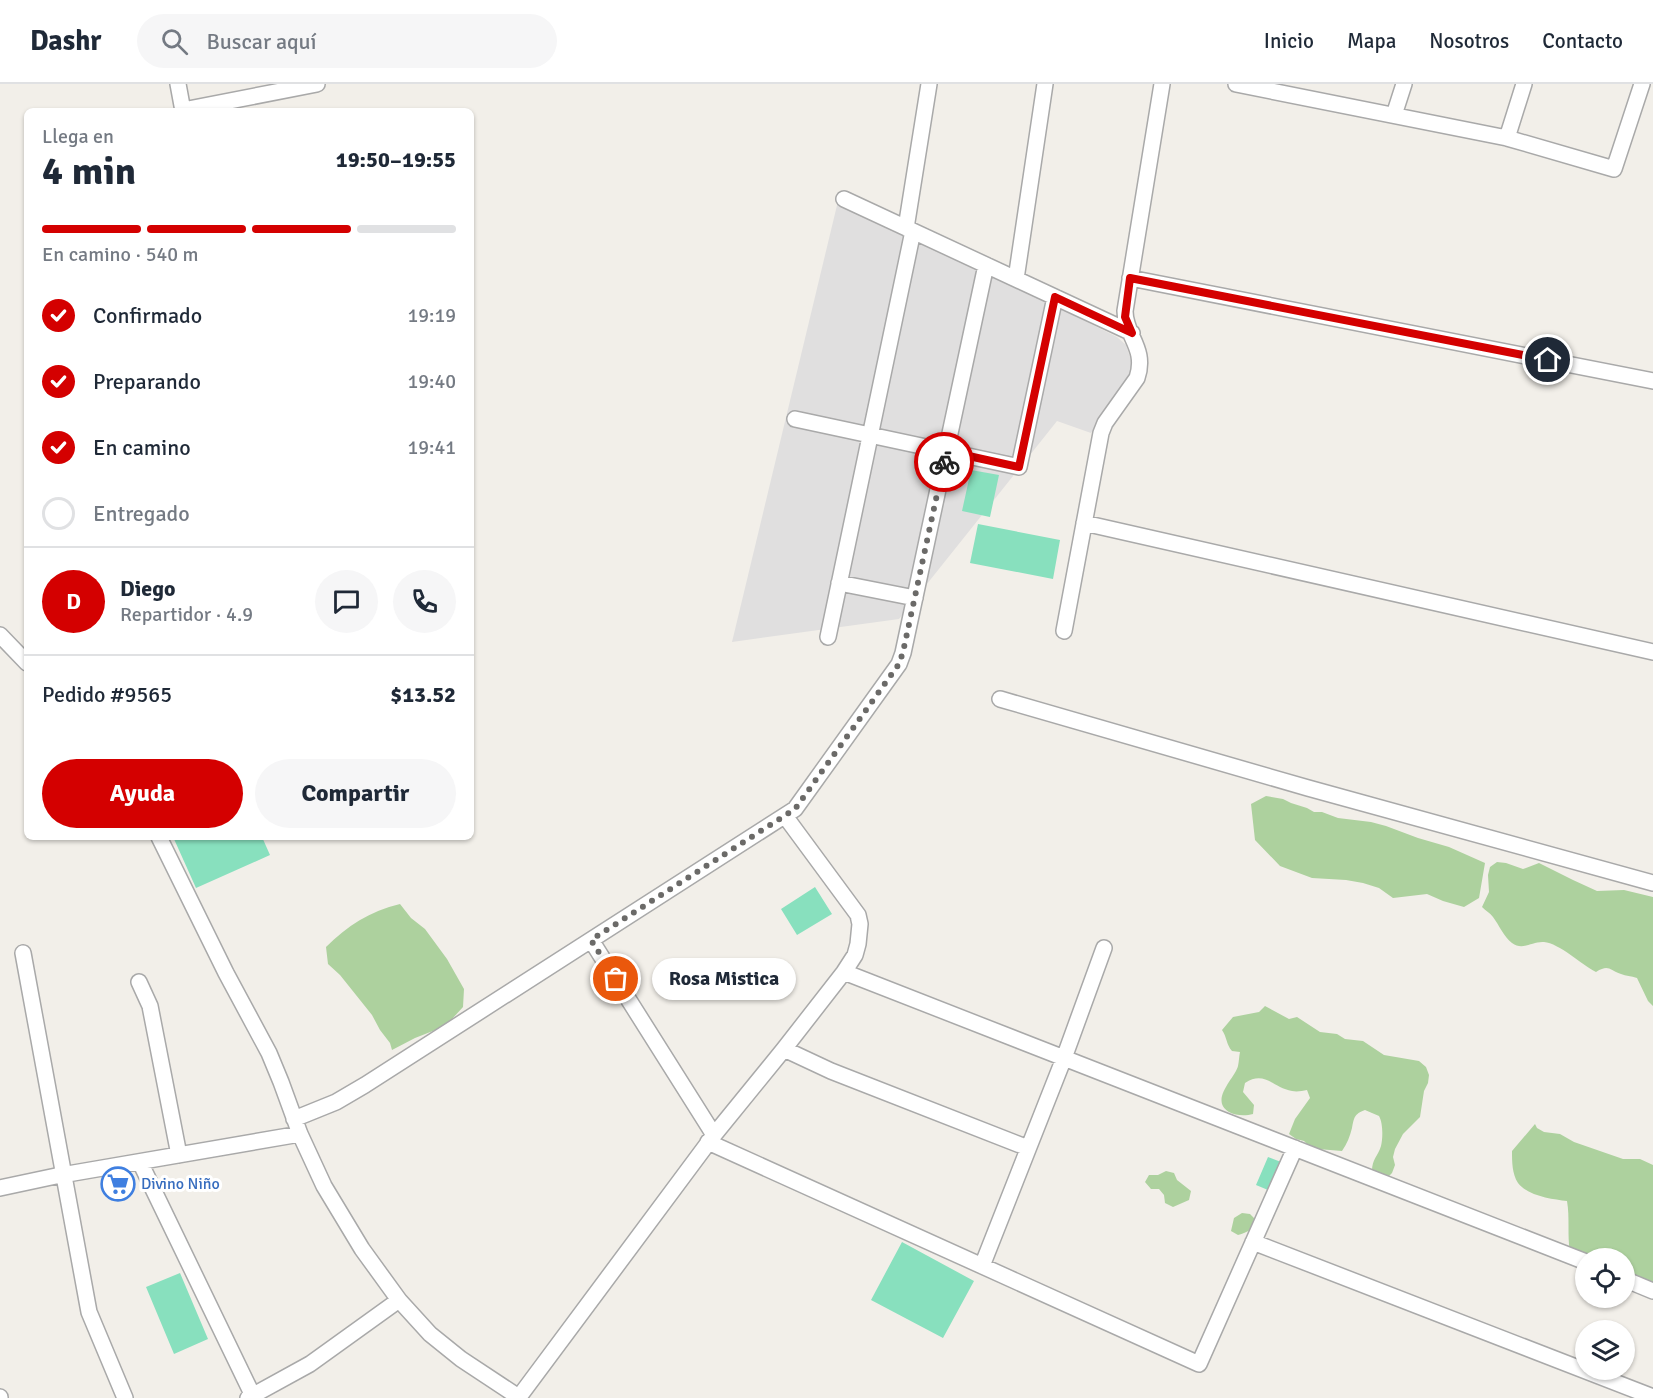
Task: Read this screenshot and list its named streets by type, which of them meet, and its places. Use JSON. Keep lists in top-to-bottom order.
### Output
{
  "places": {
    "other": ["Rosa Mistica"],
    "supermarket": ["Divino Niño"]
  },
  "page": {
    "header": "Dashr",
    "search": "Buscar aquí",
    "nav": [
      "Inicio",
      "Mapa",
      "Nosotros",
      "Contacto"
    ],
    "heading": ["4 min", "Llega en", "19:50–19:55"],
    "panel": [
      "Diego",
      "Repartidor · 4.9",
      "Pedido #9565",
      "$13.52"
    ],
    "bar": "En camino · 540 m",
    "list": [
      ["Confirmado", "19:19"],
      ["Preparando", "19:40"],
      ["En camino", "19:41"],
      "Entregado"
    ],
    "round": "D",
    "buttons": ["Ayuda", "Compartir"],
    "bubble": "Rosa Mistica"
  }
}
